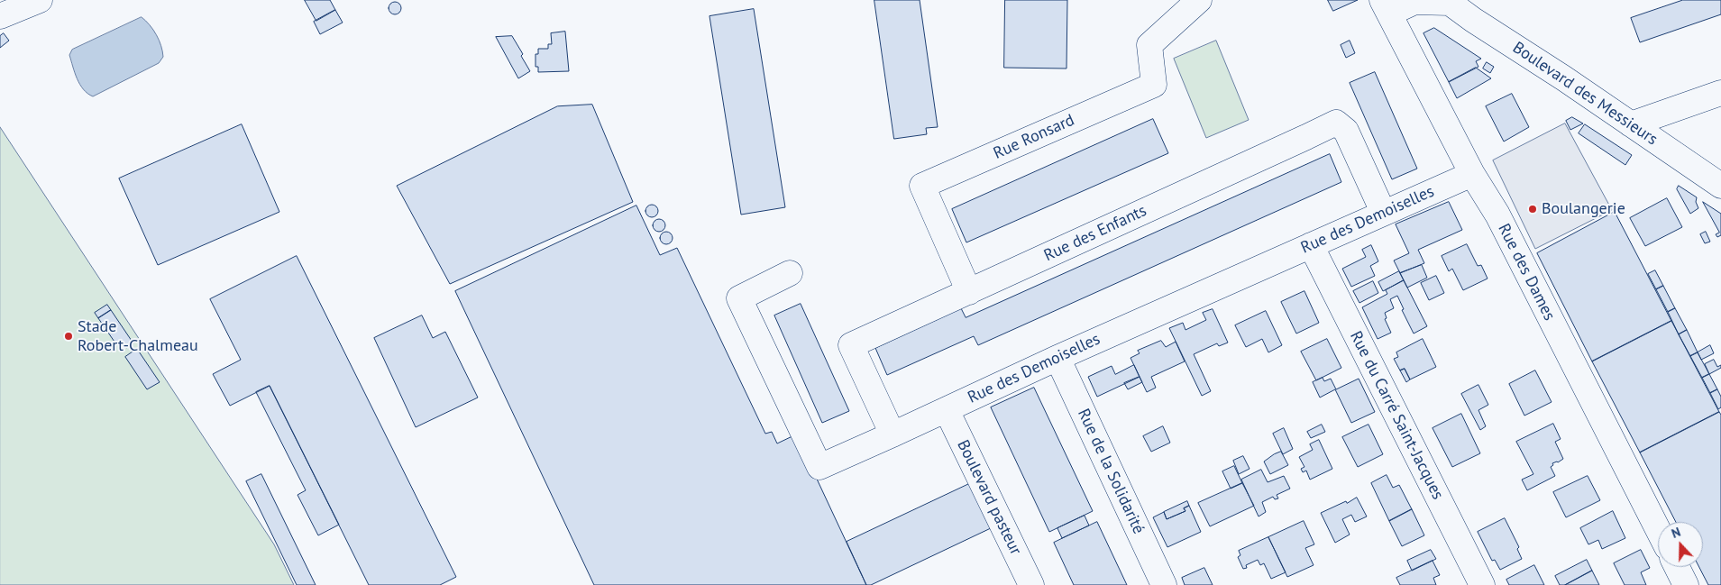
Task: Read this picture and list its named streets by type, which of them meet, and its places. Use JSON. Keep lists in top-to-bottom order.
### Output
{
  "streets": {
    "street": [
      "Boulevard des Messieurs",
      "Rue Ronsard",
      "Rue des Demoiselles",
      "Rue des Enfants",
      "Rue des Dames",
      "Rue du Carré Saint-Jacques",
      "Rue de la Solidarité",
      "Boulevard pasteur"
    ]
  },
  "crossings": [
    ["Boulevard des Messieurs", "Rue des Dames"],
    ["Rue Ronsard", "Rue des Enfants"],
    ["Rue des Demoiselles", "Rue des Enfants"],
    ["Rue des Demoiselles", "Rue des Dames"],
    ["Rue des Demoiselles", "Rue du Carré Saint-Jacques"],
    ["Rue des Demoiselles", "Rue de la Solidarité"],
    ["Rue des Demoiselles", "Boulevard pasteur"]
  ],
  "places": ["Boulangerie", "Stade Robert-Chalmeau"],
  "north": "top"
}
